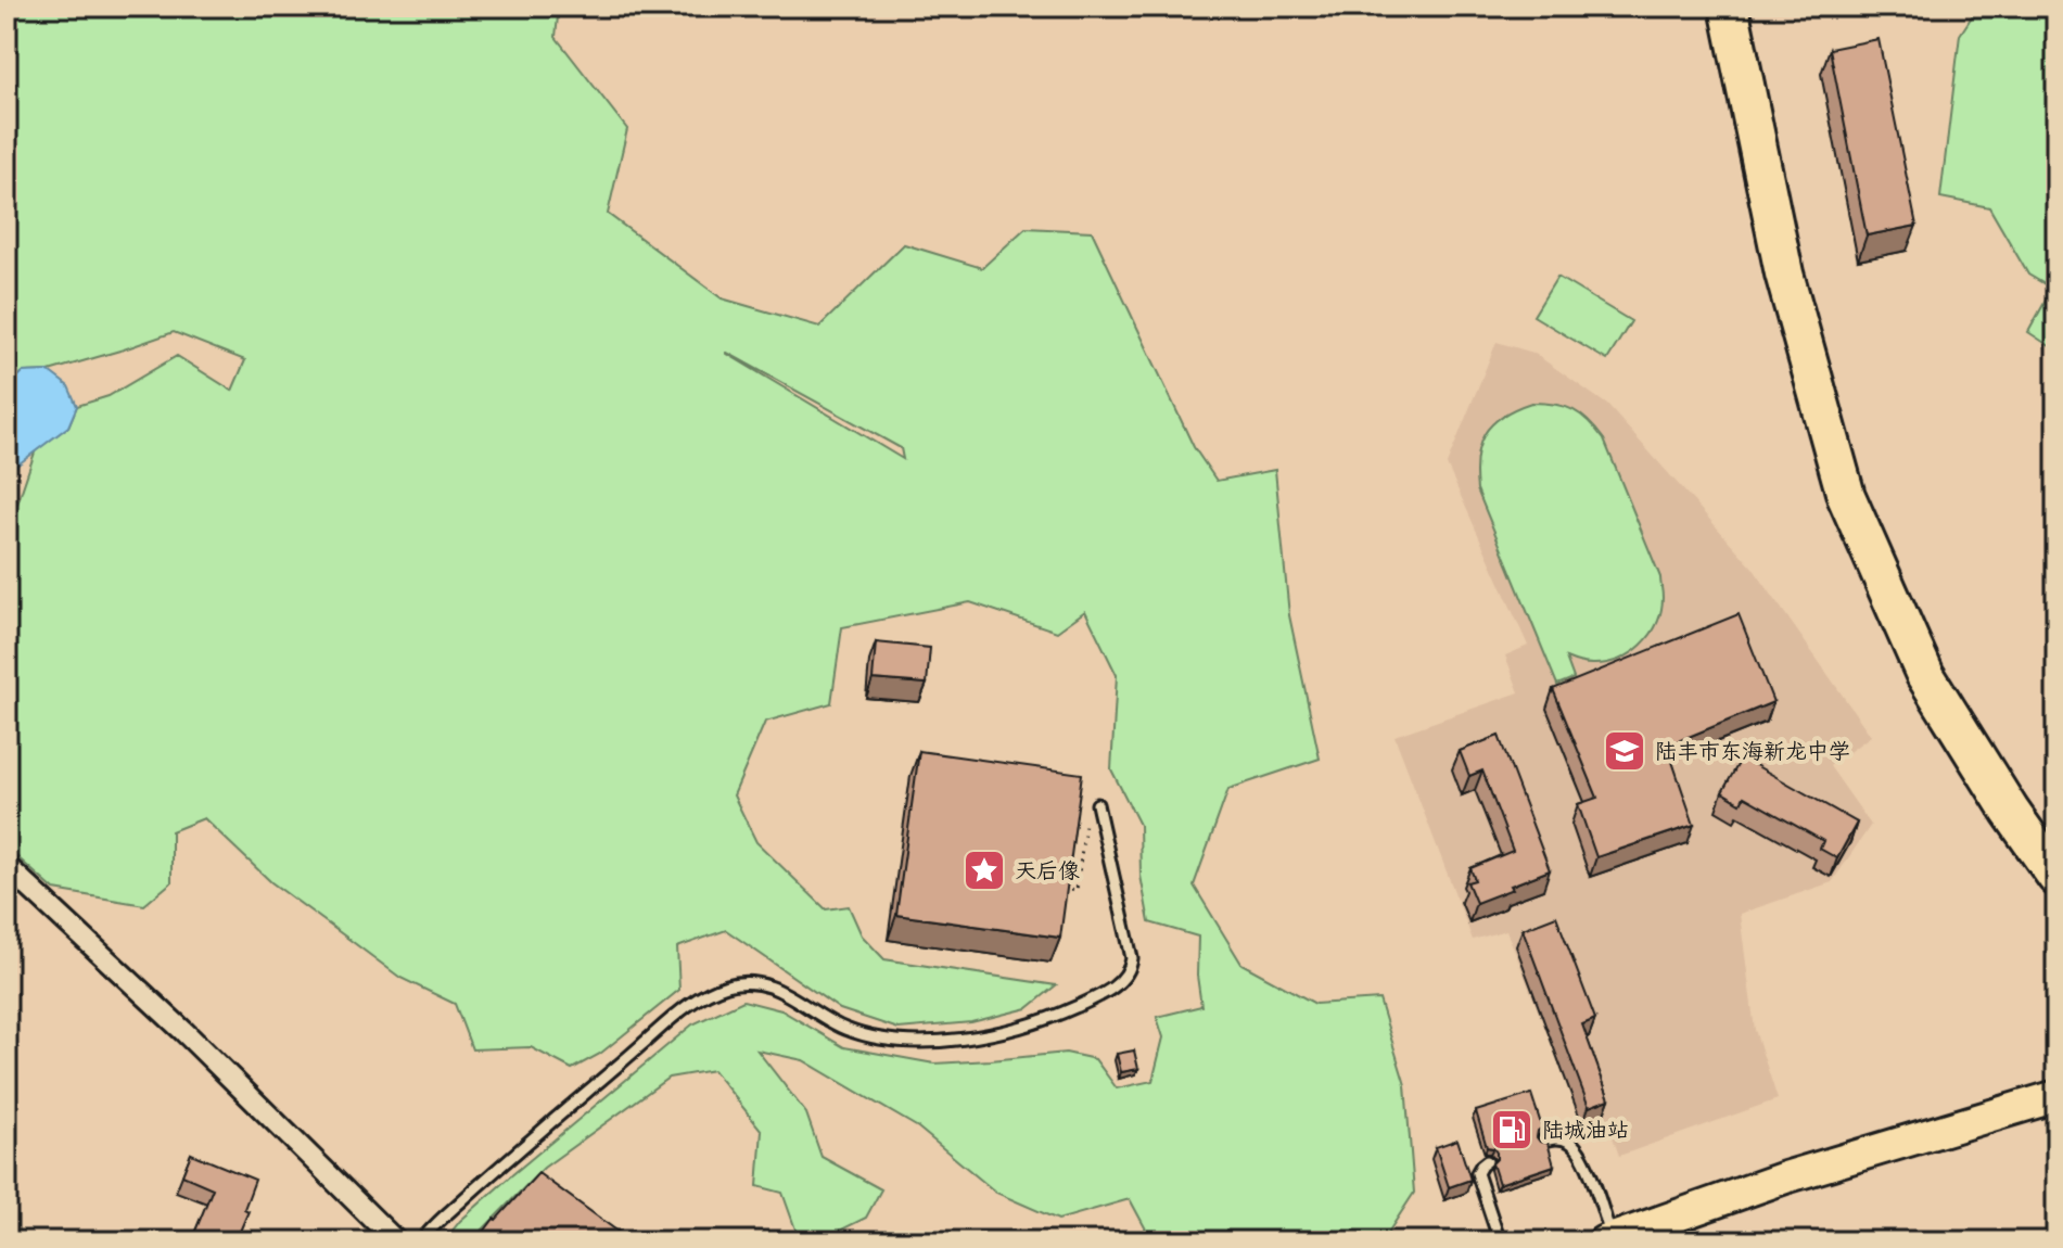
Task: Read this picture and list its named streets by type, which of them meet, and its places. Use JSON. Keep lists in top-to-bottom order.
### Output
{
  "places": {
    "school or university": ["陆丰市东海新龙中学"],
    "place": ["天后像"],
    "fuel station": ["陆城油站"]
  }
}
